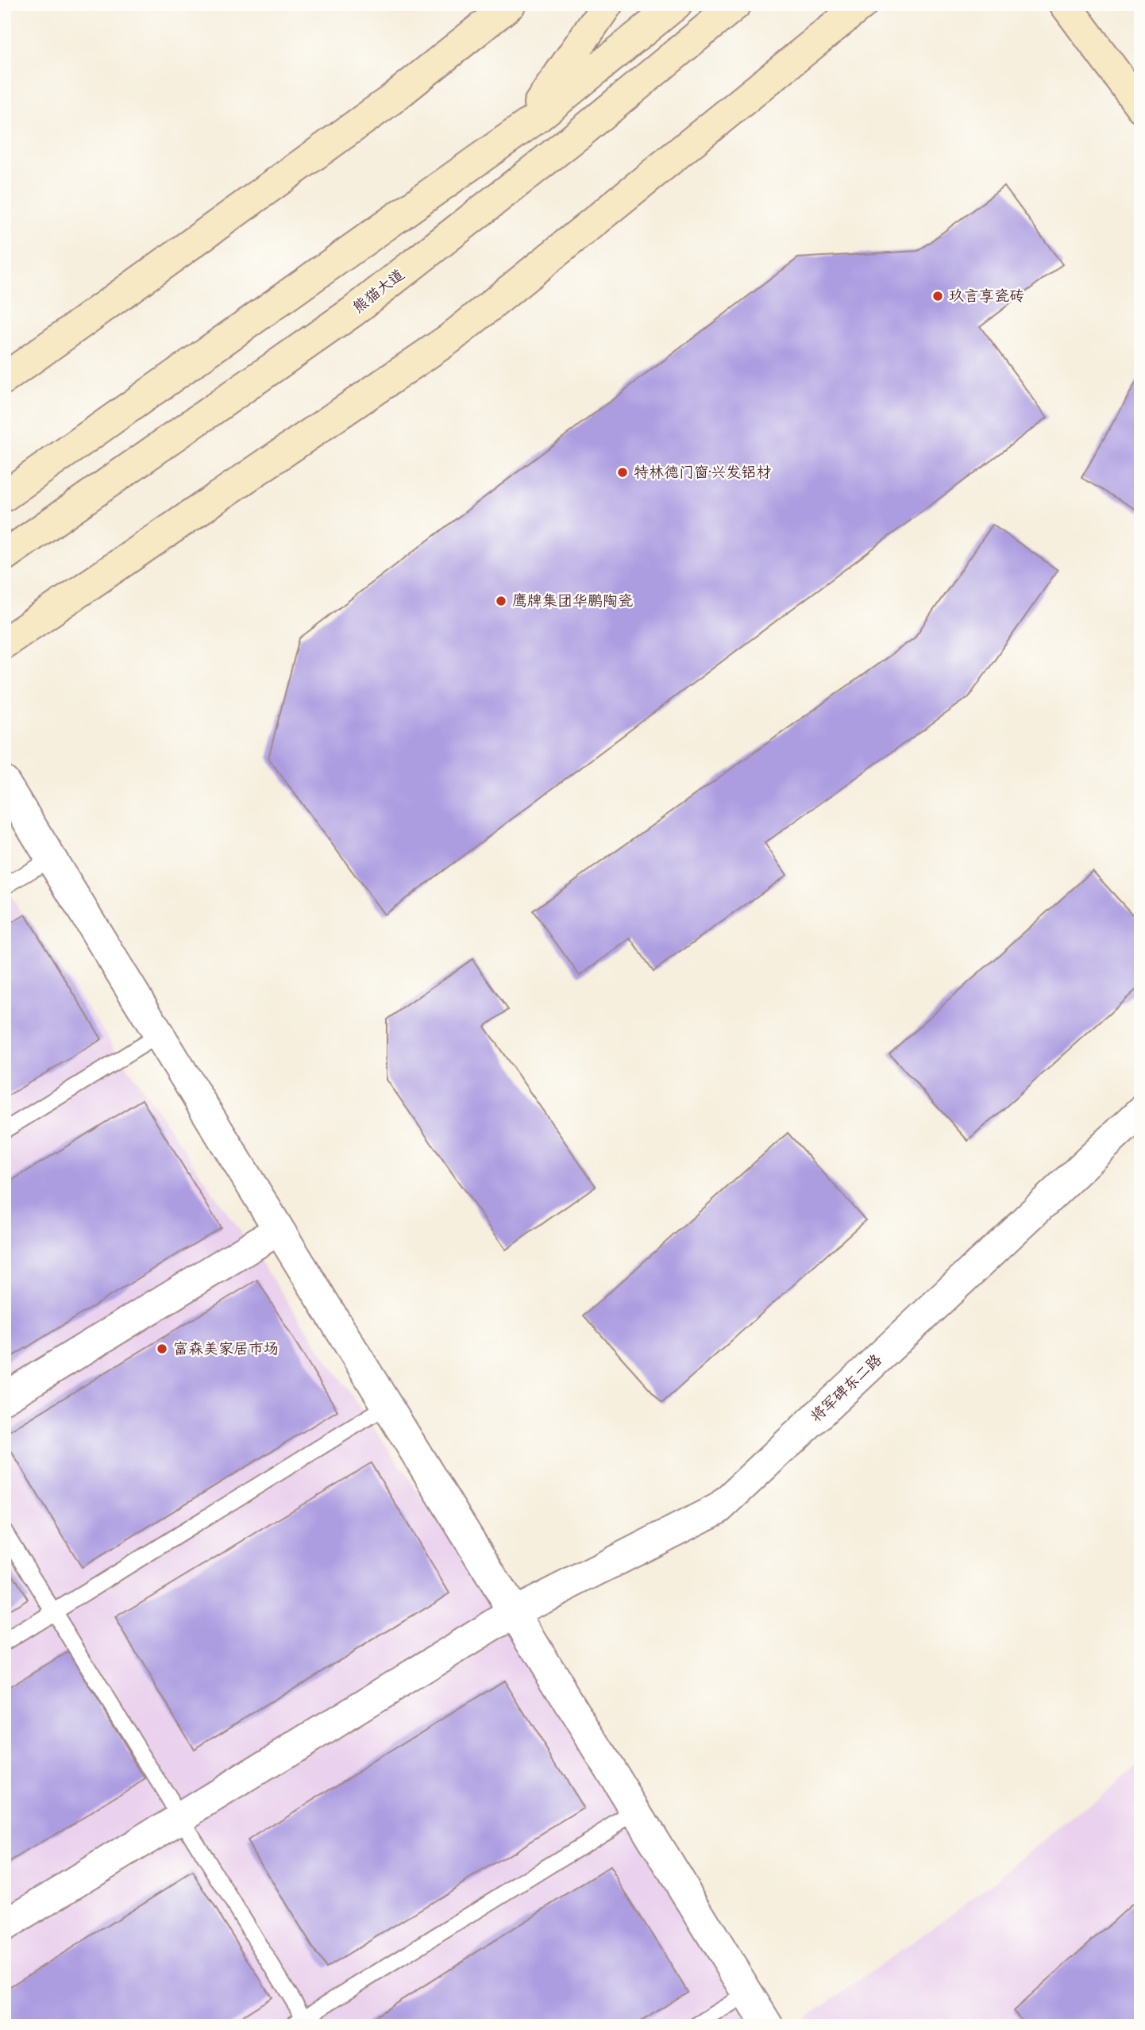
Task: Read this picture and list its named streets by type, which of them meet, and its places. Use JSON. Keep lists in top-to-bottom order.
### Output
{
  "streets": {
    "main road": ["熊猫大道"],
    "street": ["将军碑东二路"]
  },
  "places": [
    "玖言享瓷砖",
    "特林德门窗·兴发铝材",
    "鹰牌集团华鹏陶瓷",
    "富森美家居市场"
  ]
}
